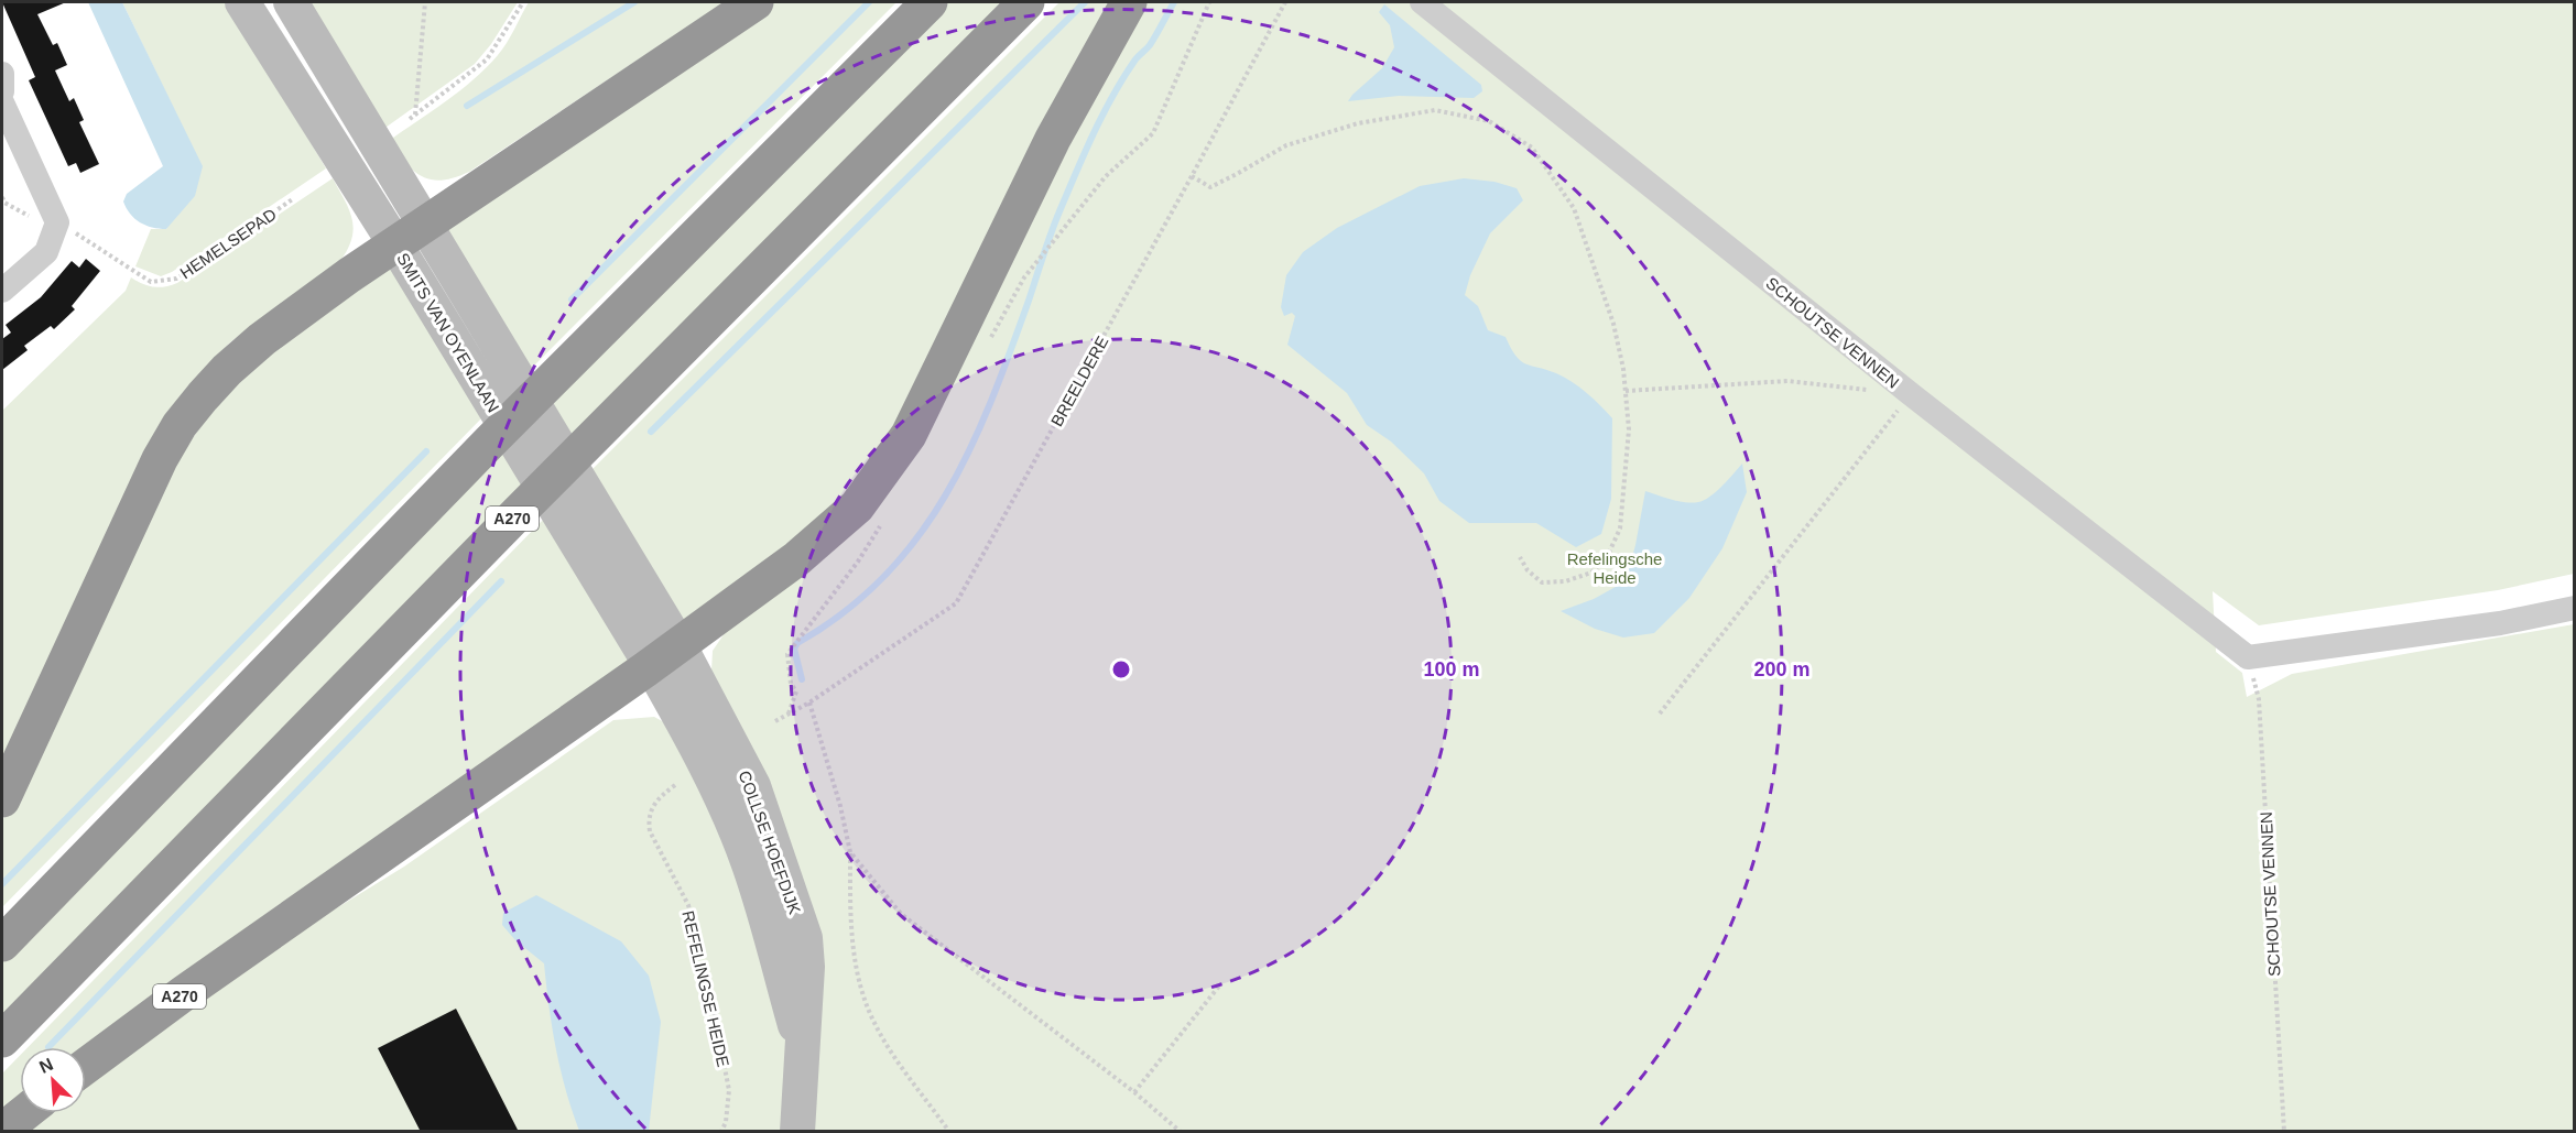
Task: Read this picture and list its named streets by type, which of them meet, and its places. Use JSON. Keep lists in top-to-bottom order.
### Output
{
  "streets": {
    "highway": ["A270"],
    "main road": ["SMITS VAN OYENLAAN", "COLLSE HOEFDIJK"],
    "street": ["SCHOUTSE VENNEN"],
    "path": ["HEMELSEPAD", "BREELDERE", "REFELINGSE HEIDE"]
  },
  "crossings": [
    ["SMITS VAN OYENLAAN", "A270"],
    ["SMITS VAN OYENLAAN", "COLLSE HOEFDIJK"],
    ["A270", "COLLSE HOEFDIJK"]
  ],
  "parks": ["Refelingsche Heide"],
  "north": "top left",
  "rings": ["100 m", "200 m"]
}
